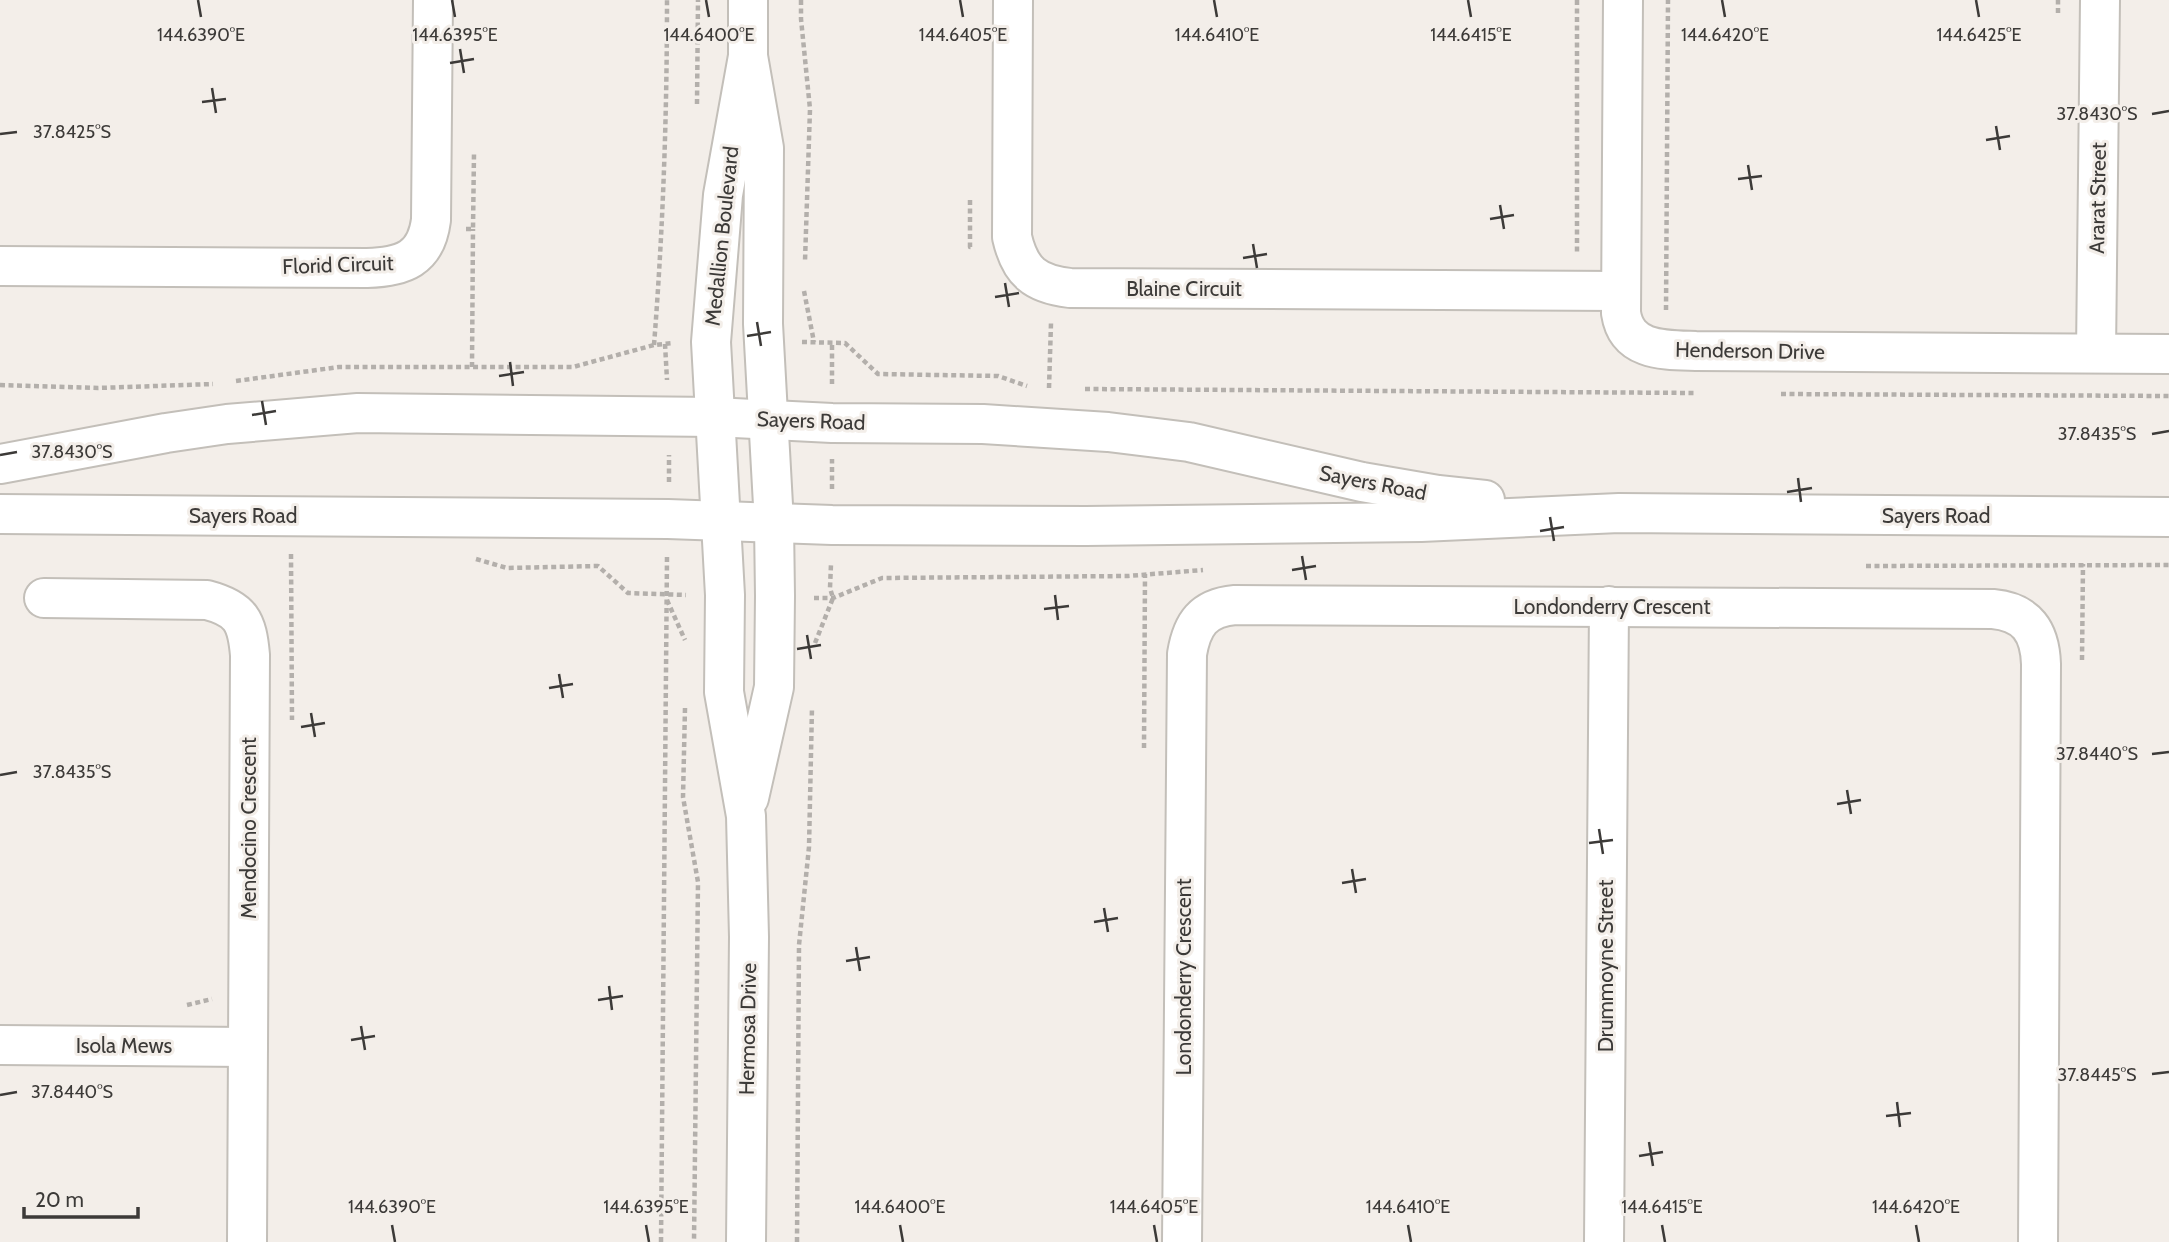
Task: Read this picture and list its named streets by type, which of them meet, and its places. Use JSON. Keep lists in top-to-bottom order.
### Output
{
  "streets": {
    "street": [
      "Ararat Street",
      "Medallion Boulevard",
      "Florid Circuit",
      "Blaine Circuit",
      "Henderson Drive",
      "Sayers Road",
      "Londonderry Crescent",
      "Mendocino Crescent",
      "Drummoyne Street",
      "Hermosa Drive",
      "Isola Mews"
    ]
  },
  "crossings": [
    ["Ararat Street", "Henderson Drive"],
    ["Medallion Boulevard", "Sayers Road"],
    ["Medallion Boulevard", "Hermosa Drive"],
    ["Blaine Circuit", "Henderson Drive"],
    ["Sayers Road", "Hermosa Drive"],
    ["Londonderry Crescent", "Drummoyne Street"],
    ["Mendocino Crescent", "Isola Mews"]
  ],
  "scale_bar": "20 m",
  "coordinates": [
    "144.6390°E",
    "144.6395°E",
    "144.6400°E",
    "144.6405°E",
    "144.6410°E",
    "144.6415°E",
    "144.6420°E",
    "144.6425°E",
    "37.8430°S",
    "37.8425°S",
    "37.8435°S",
    "37.8440°S",
    "37.8445°S"
  ]
}
